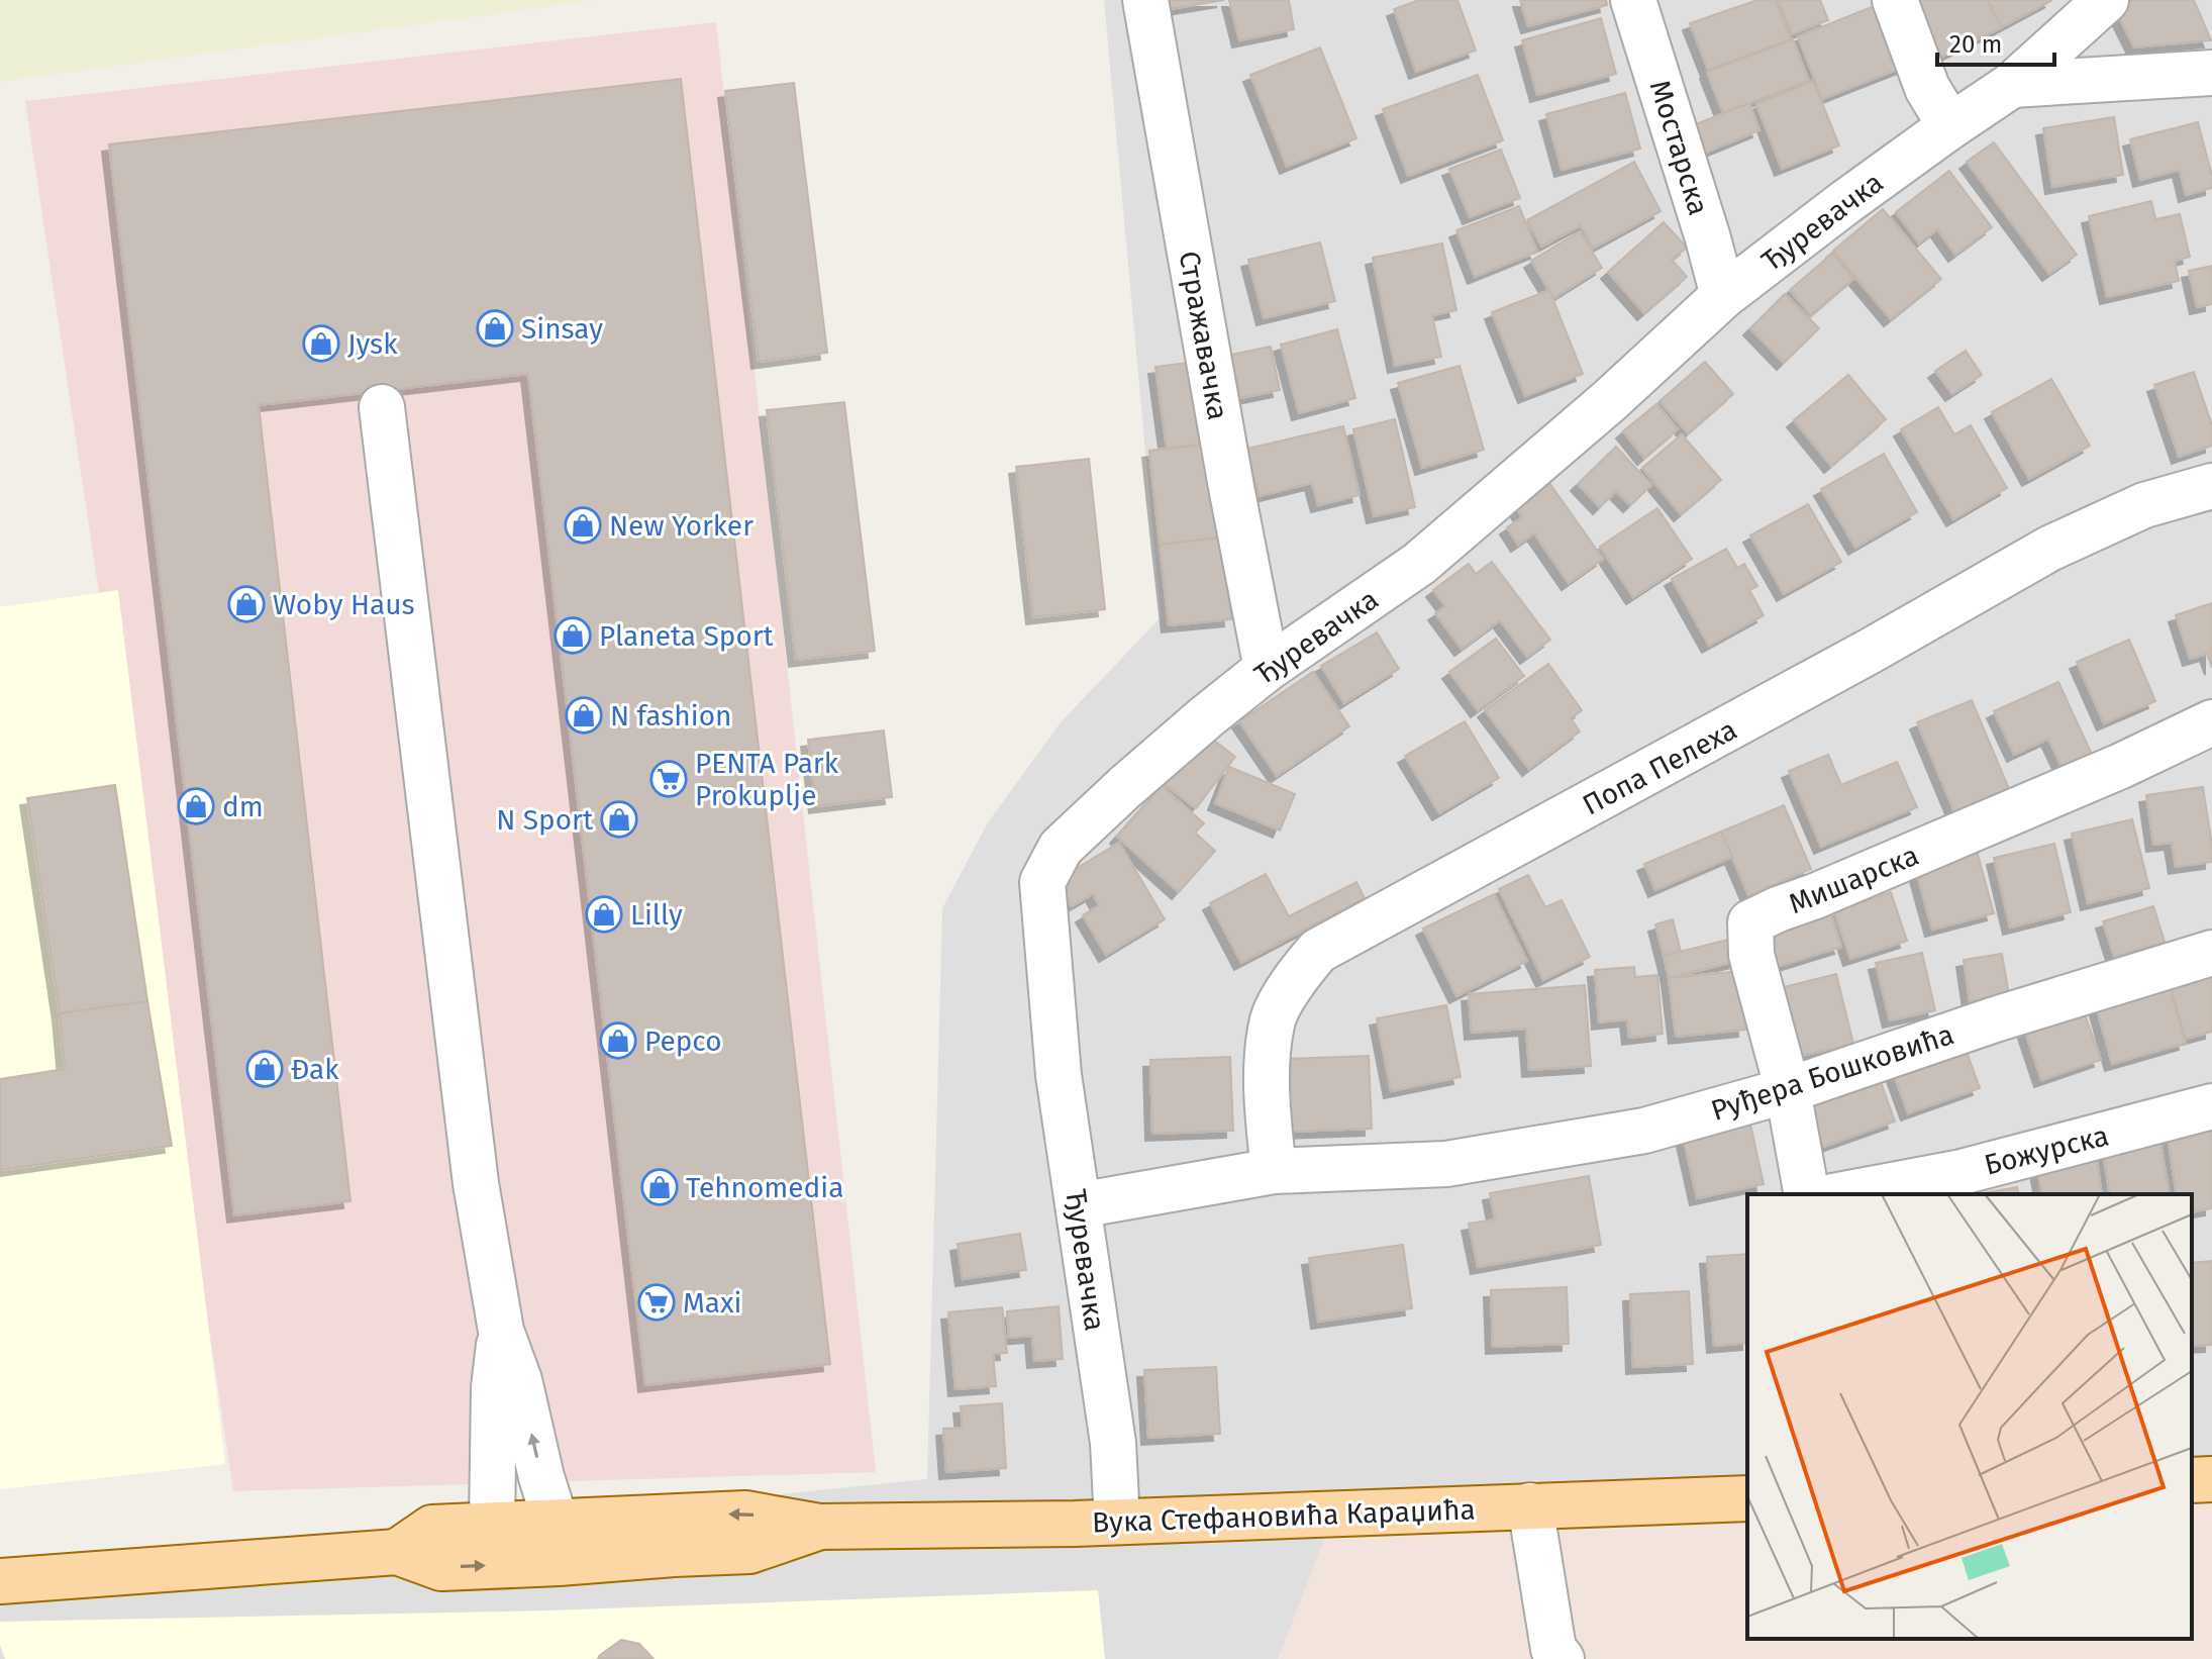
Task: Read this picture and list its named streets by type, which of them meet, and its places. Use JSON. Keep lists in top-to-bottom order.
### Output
{
  "streets": {
    "main road": ["Вука Стефановића Караџића"],
    "street": [
      "Мостарска",
      "Ђуревачка",
      "Стражавачка",
      "Попа Пелеха",
      "Мишарска",
      "Руђера Бошковића",
      "Божурска"
    ]
  },
  "crossings": [
    ["Мостарска", "Ђуревачка"],
    ["Ђуревачка", "Стражавачка"],
    ["Ђуревачка", "Руђера Бошковића"],
    ["Ђуревачка", "Вука Стефановића Караџића"],
    ["Попа Пелеха", "Руђера Бошковића"],
    ["Мишарска", "Руђера Бошковића"]
  ],
  "places": {
    "shop": [
      "Sinsay",
      "Jysk",
      "New Yorker",
      "Woby Haus",
      "Planeta Sport",
      "N fashion",
      "dm",
      "N Sport",
      "Lilly",
      "Pepco",
      "Đak",
      "Tehnomedia"
    ],
    "supermarket": ["PENTA Park Prokuplje", "Maxi"]
  },
  "scale_bar": "20 m"
}
